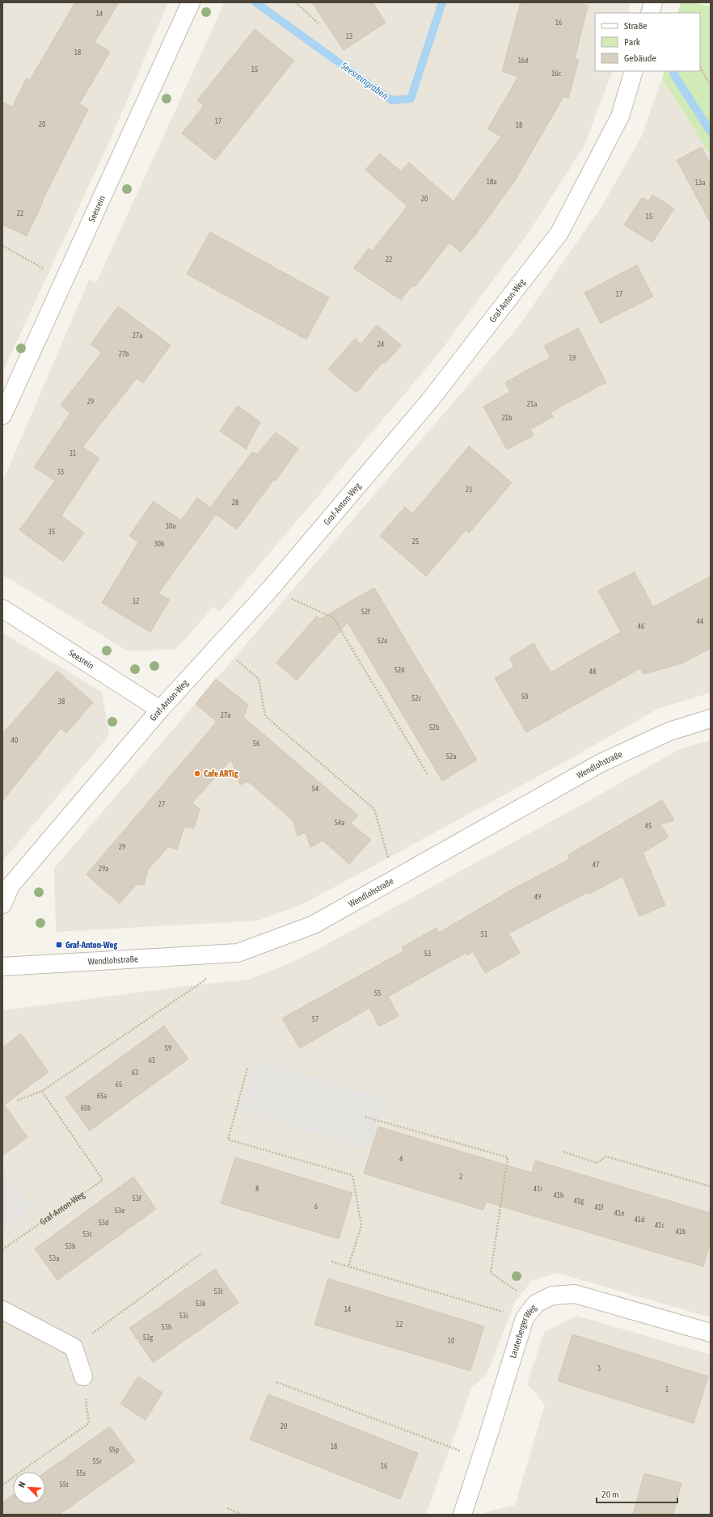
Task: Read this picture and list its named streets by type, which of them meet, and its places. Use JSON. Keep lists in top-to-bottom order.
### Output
{
  "streets": {
    "street": [
      "Seesrein",
      "Graf-Anton-Weg",
      "Wendlohstraße",
      "Lauterberger Weg"
    ]
  },
  "crossings": [
    ["Seesrein", "Graf-Anton-Weg"]
  ],
  "water": ["Seesreingraben"],
  "places": {
    "other": ["Cafe ARTig"],
    "transit": ["Graf-Anton-Weg"]
  },
  "house_numbers": [
    "14",
    "16",
    "13",
    "18",
    "16d",
    "15",
    "16c",
    "17",
    "20",
    "18",
    "18a",
    "13a",
    "20",
    "22",
    "15",
    "22",
    "17",
    "27a",
    "24",
    "27b",
    "19",
    "29",
    "21a",
    "21b",
    "31",
    "33",
    "23",
    "28",
    "30a",
    "35",
    "25",
    "30b",
    "32",
    "52f",
    "44",
    "46",
    "52e",
    "52d",
    "48",
    "50",
    "52c",
    "38",
    "27a",
    "52b",
    "40",
    "56",
    "52a",
    "54",
    "27",
    "54a",
    "45",
    "29",
    "47",
    "29a",
    "49",
    "51",
    "53",
    "55",
    "57",
    "59",
    "61",
    "63",
    "65",
    "65a",
    "65b",
    "4",
    "2",
    "8",
    "41i",
    "41h",
    "53f",
    "41g",
    "6",
    "41f",
    "53e",
    "41e",
    "41d",
    "53d",
    "41c",
    "41b",
    "53c",
    "53b",
    "53a",
    "53l",
    "53k",
    "14",
    "53i",
    "12",
    "53h",
    "53g",
    "10",
    "3",
    "1",
    "20",
    "18",
    "55p",
    "55r",
    "16",
    "55s",
    "55t"
  ],
  "legend": ["Straße", "Park", "Gebäude"],
  "scale_bar": "20 m",
  "north": "top left"
}
